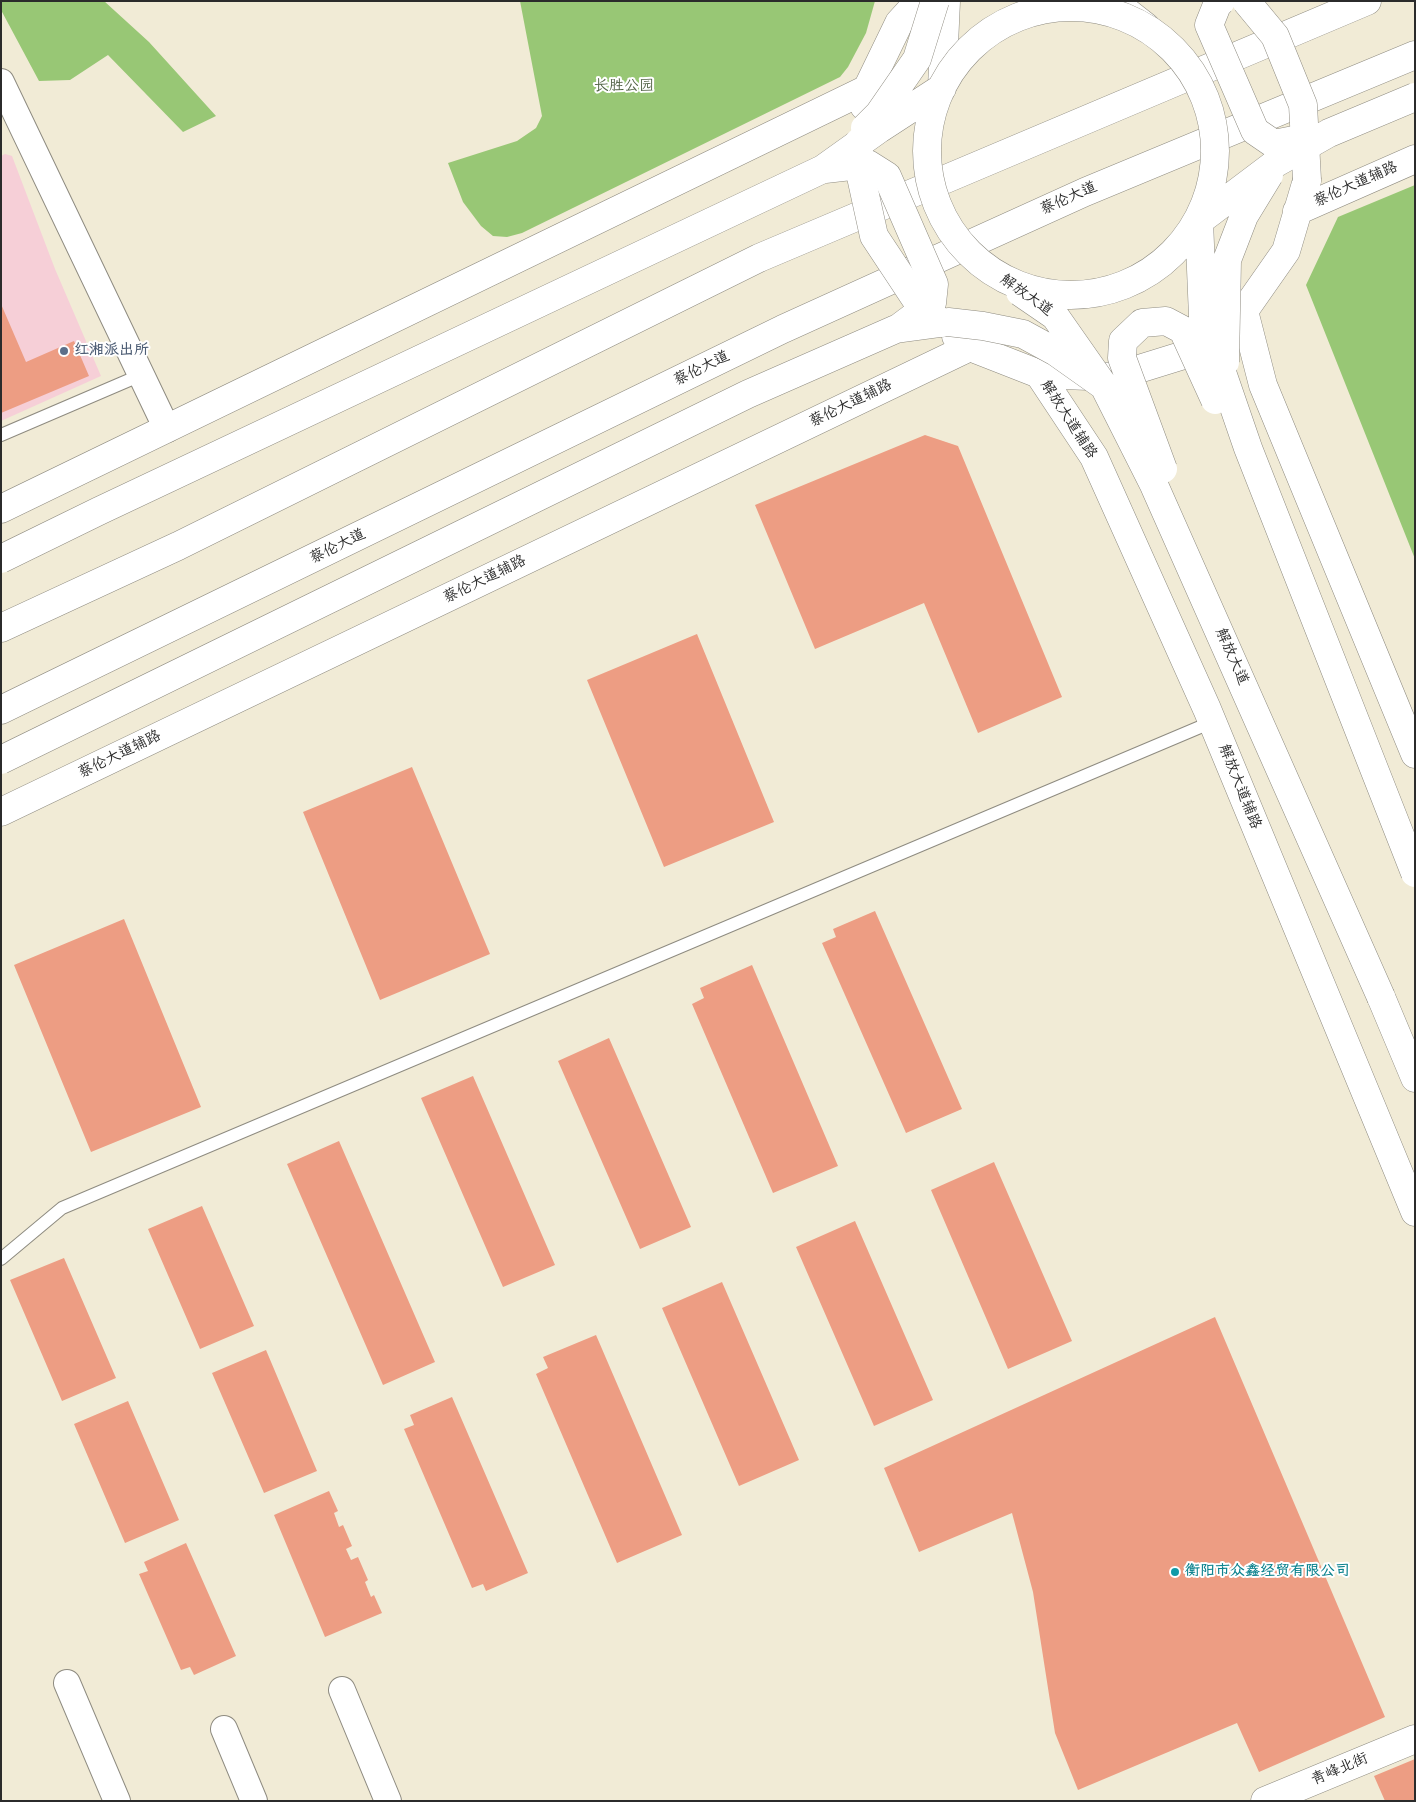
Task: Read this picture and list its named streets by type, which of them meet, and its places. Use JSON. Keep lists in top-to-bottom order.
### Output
{
  "streets": {
    "main road": [
      "蔡伦大道辅路",
      "蔡伦大道",
      "解放大道",
      "解放大道辅路",
      "青峰北街"
    ]
  },
  "parks": ["长胜公园"],
  "places": ["红湘派出所", "衡阳市众鑫经贸有限公司"]
}
